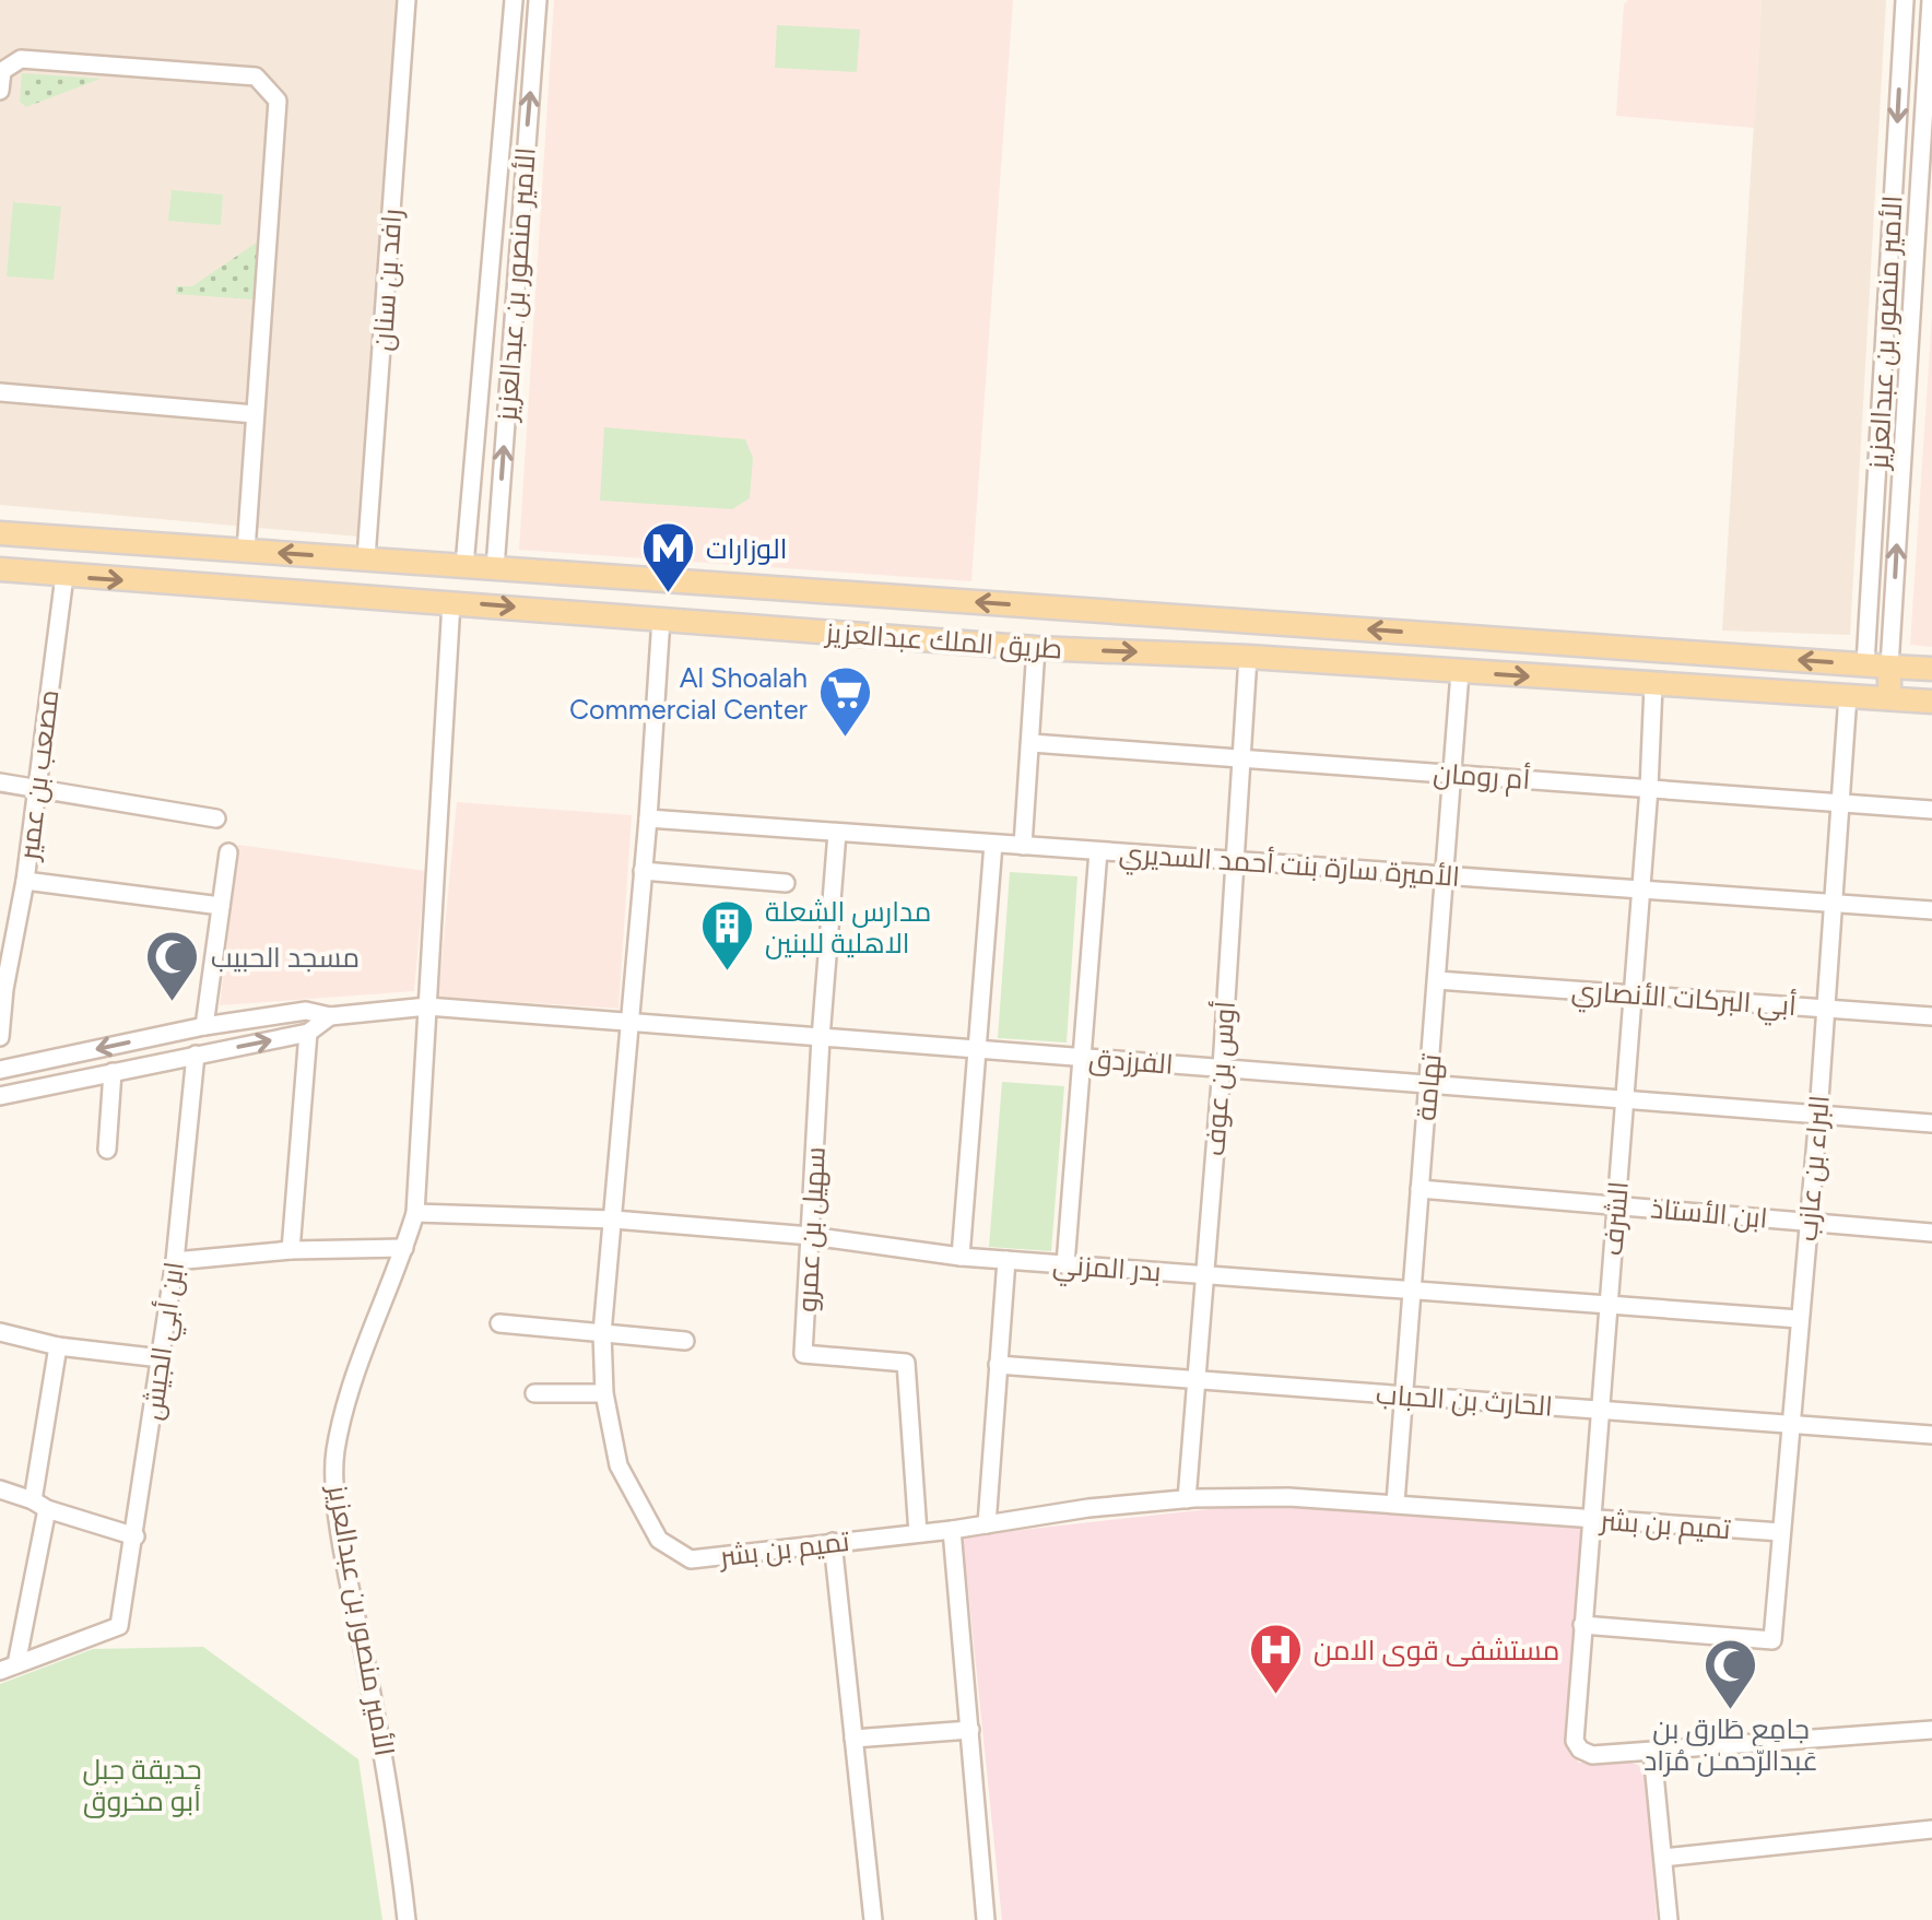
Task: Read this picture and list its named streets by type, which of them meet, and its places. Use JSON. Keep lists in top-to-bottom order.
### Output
{
  "streets": {
    "main road": ["طريق الملك عبدالعزيز"],
    "street": [
      "رافد بن سنان",
      "الأمير منصور بن عبدالعزيز",
      "مصعب بن عمير",
      "أم رومان",
      "الأميرة سارة بنت أحمد السديري",
      "أبي البركات الأنصاري",
      "الفرزدق",
      "أوس بن عوف",
      "تهامة",
      "البراء بن عازب",
      "ابن الأستاذ",
      "الشرف",
      "سهيل بن عمرو",
      "بدر المزني",
      "ابن أبي الجيش",
      "الحارث بن الحباب",
      "تميم بن بشر"
    ]
  },
  "crossings": [
    ["رافد بن سنان", "طريق الملك عبدالعزيز"],
    ["الأمير منصور بن عبدالعزيز", "طريق الملك عبدالعزيز"],
    ["الأمير منصور بن عبدالعزيز", "الفرزدق"],
    ["الأمير منصور بن عبدالعزيز", "بدر المزني"],
    ["طريق الملك عبدالعزيز", "مصعب بن عمير"],
    ["طريق الملك عبدالعزيز", "أوس بن عوف"],
    ["طريق الملك عبدالعزيز", "تهامة"],
    ["طريق الملك عبدالعزيز", "البراء بن عازب"],
    ["طريق الملك عبدالعزيز", "الشرف"],
    ["طريق الملك عبدالعزيز", "تميم بن بشر"],
    ["أم رومان", "أوس بن عوف"],
    ["أم رومان", "تهامة"],
    ["أم رومان", "البراء بن عازب"],
    ["أم رومان", "الشرف"],
    ["الأميرة سارة بنت أحمد السديري", "أوس بن عوف"],
    ["الأميرة سارة بنت أحمد السديري", "تهامة"],
    ["الأميرة سارة بنت أحمد السديري", "البراء بن عازب"],
    ["الأميرة سارة بنت أحمد السديري", "الشرف"],
    ["الأميرة سارة بنت أحمد السديري", "سهيل بن عمرو"],
    ["الأميرة سارة بنت أحمد السديري", "تميم بن بشر"],
    ["أبي البركات الأنصاري", "تهامة"],
    ["أبي البركات الأنصاري", "البراء بن عازب"],
    ["أبي البركات الأنصاري", "الشرف"],
    ["الفرزدق", "أوس بن عوف"],
    ["الفرزدق", "تهامة"],
    ["الفرزدق", "البراء بن عازب"],
    ["الفرزدق", "الشرف"],
    ["الفرزدق", "سهيل بن عمرو"],
    ["الفرزدق", "تميم بن بشر"],
    ["أوس بن عوف", "بدر المزني"],
    ["أوس بن عوف", "الحارث بن الحباب"],
    ["أوس بن عوف", "تميم بن بشر"],
    ["تهامة", "ابن الأستاذ"],
    ["تهامة", "بدر المزني"],
    ["تهامة", "الحارث بن الحباب"],
    ["تهامة", "تميم بن بشر"],
    ["البراء بن عازب", "ابن الأستاذ"],
    ["البراء بن عازب", "الشرف"],
    ["البراء بن عازب", "بدر المزني"],
    ["البراء بن عازب", "الحارث بن الحباب"],
    ["البراء بن عازب", "تميم بن بشر"],
    ["ابن الأستاذ", "الشرف"],
    ["الشرف", "بدر المزني"],
    ["الشرف", "الحارث بن الحباب"],
    ["الشرف", "تميم بن بشر"],
    ["سهيل بن عمرو", "بدر المزني"],
    ["سهيل بن عمرو", "تميم بن بشر"],
    ["بدر المزني", "تميم بن بشر"]
  ],
  "parks": ["حديقة جبل أبو مخروق"],
  "places": {
    "metro station": ["الوزارات"],
    "supermarket": ["Al Shoalah Commercial Center"],
    "building": ["مدارس الشعلة الاهلية للبنين"],
    "mosque": ["مسجد الحبيب", "جامِع طَارق بن عَبدالرّحمـٰن مُرَاد"],
    "hospital": ["مستشفى قوى الامن"]
  }
}
